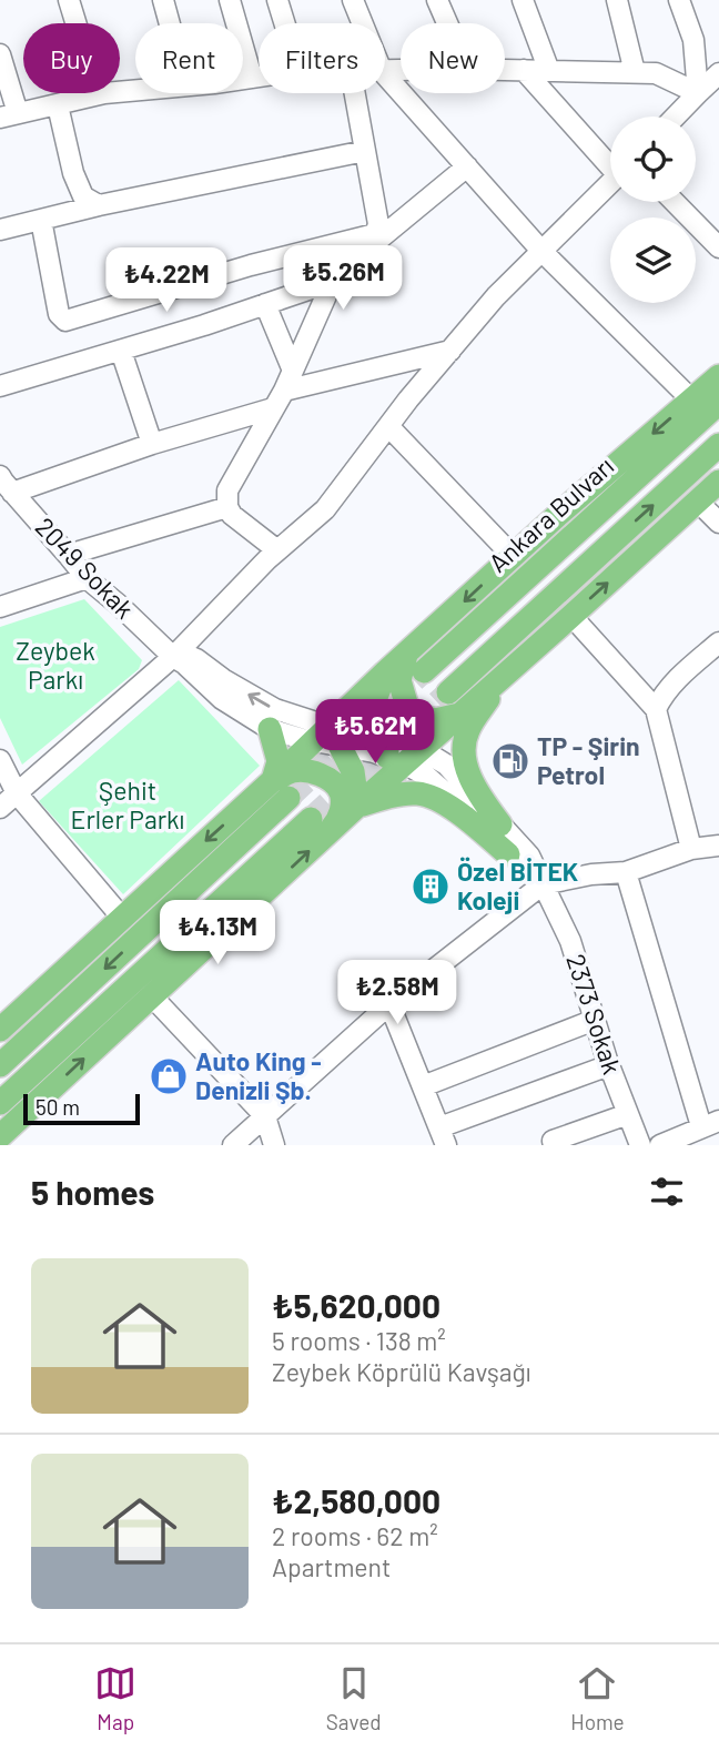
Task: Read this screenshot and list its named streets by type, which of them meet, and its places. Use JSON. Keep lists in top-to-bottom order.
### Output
{
  "streets": {
    "main road": ["Ankara Bulvarı"],
    "street": ["2049 Sokak", "2373 Sokak"]
  },
  "parks": ["Zeybek Parkı", "Şehit Erler Parkı"],
  "places": {
    "fuel station": ["TP - Şirin Petrol"],
    "building": ["Özel BİTEK Koleji"],
    "shop": ["Auto King - Denizli Şb."]
  },
  "scale_bar": "50 m",
  "page": {
    "chip": [
      "Buy",
      "Rent",
      "Filters",
      "New"
    ],
    "price": [
      "₺5.26M",
      "₺4.22M",
      "₺5.62M",
      "₺4.13M",
      "₺2.58M"
    ],
    "scale": "50 m",
    "heading": "5 homes",
    "list": [
      {
        "name": "₺5,620,000",
        "note": "5 rooms · 138 m² · Zeybek Köprülü Kavşağı"
      },
      {
        "name": "₺2,580,000",
        "note": "2 rooms · 62 m² · Apartment"
      }
    ],
    "tabs": ["Map", "Saved", "Home"]
  }
}
